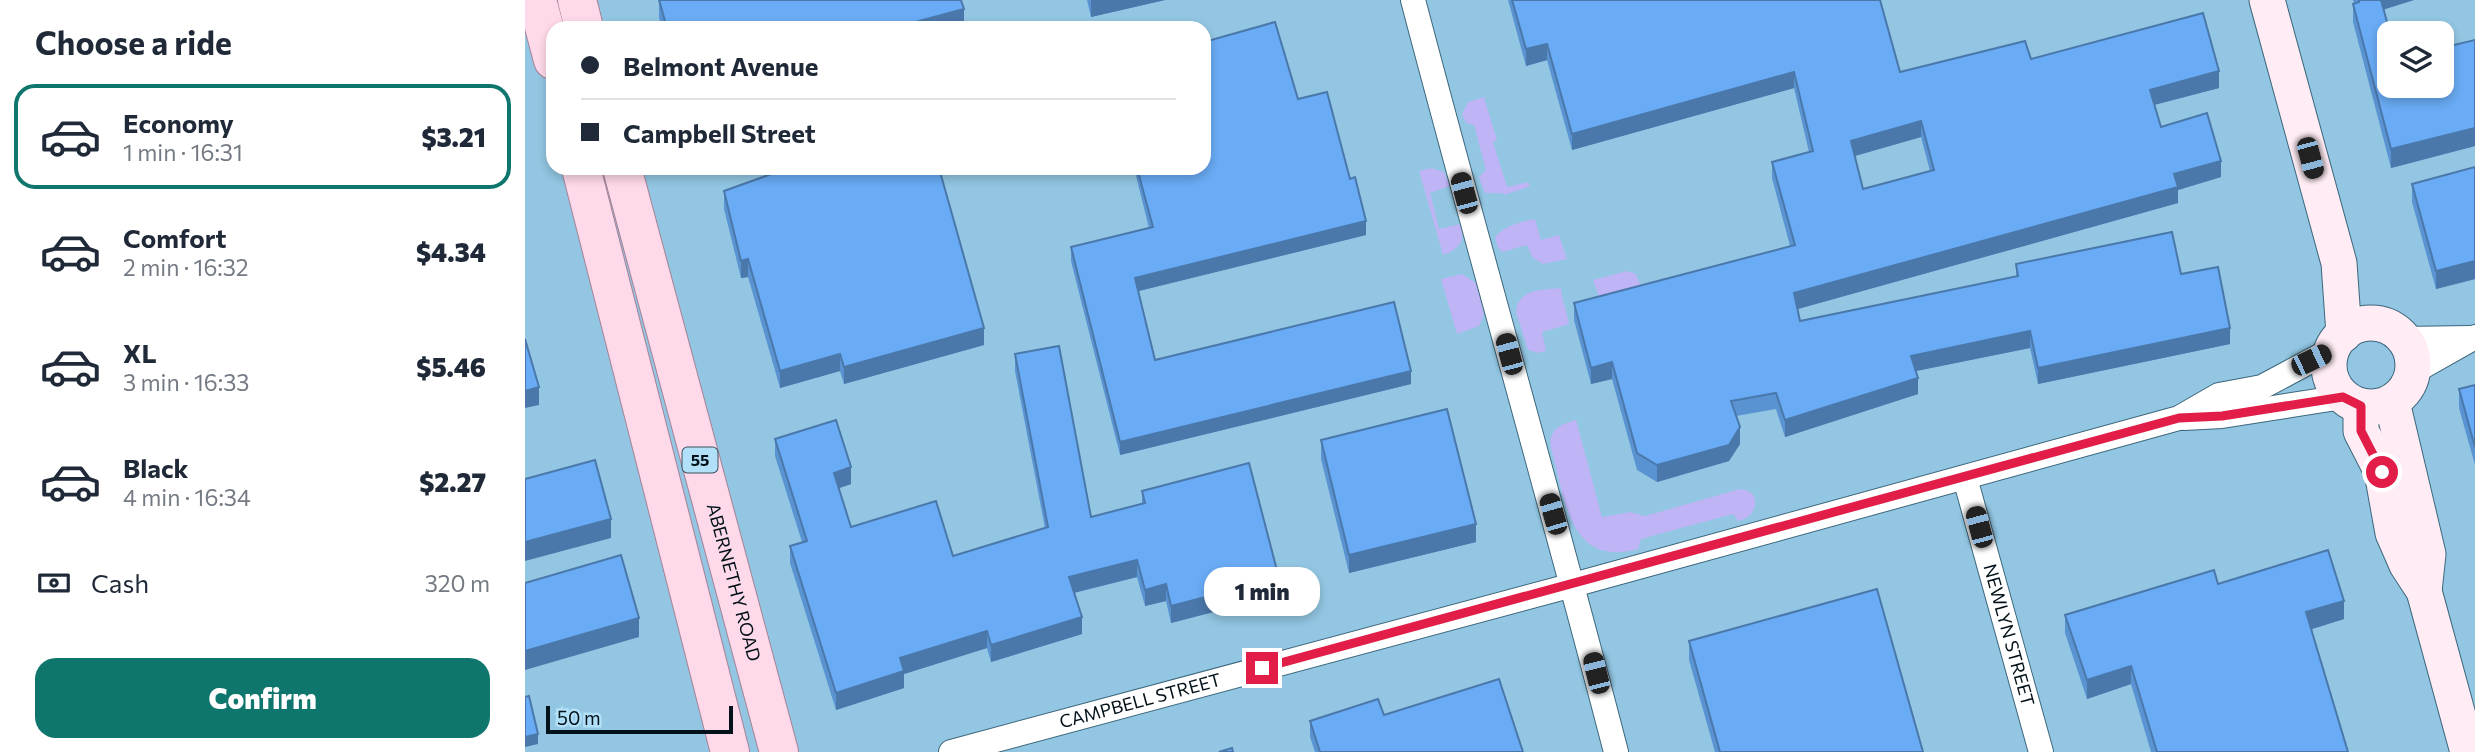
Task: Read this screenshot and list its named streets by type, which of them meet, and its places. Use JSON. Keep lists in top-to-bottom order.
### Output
{
  "streets": {
    "main road": ["55", "ABERNETHY ROAD"],
    "street": ["NEWLYN STREET", "CAMPBELL STREET"]
  },
  "crossings": [
    ["NEWLYN STREET", "CAMPBELL STREET"]
  ],
  "scale_bar": "50 m",
  "page": {
    "heading": "Choose a ride",
    "banner": ["Belmont Avenue", "Campbell Street"],
    "list": [
      {
        "name": "Economy",
        "note": "1 min · 16:31",
        "value": "$3.21"
      },
      {
        "name": "Comfort",
        "note": "2 min · 16:32",
        "value": "$4.34"
      },
      {
        "name": "XL",
        "note": "3 min · 16:33",
        "value": "$5.46"
      },
      {
        "name": "Black",
        "note": "4 min · 16:34",
        "value": "$2.27"
      }
    ],
    "pay": ["Cash", "320 m"],
    "bubble": "1 min",
    "buttons": "Confirm",
    "scale": "50 m"
  }
}
